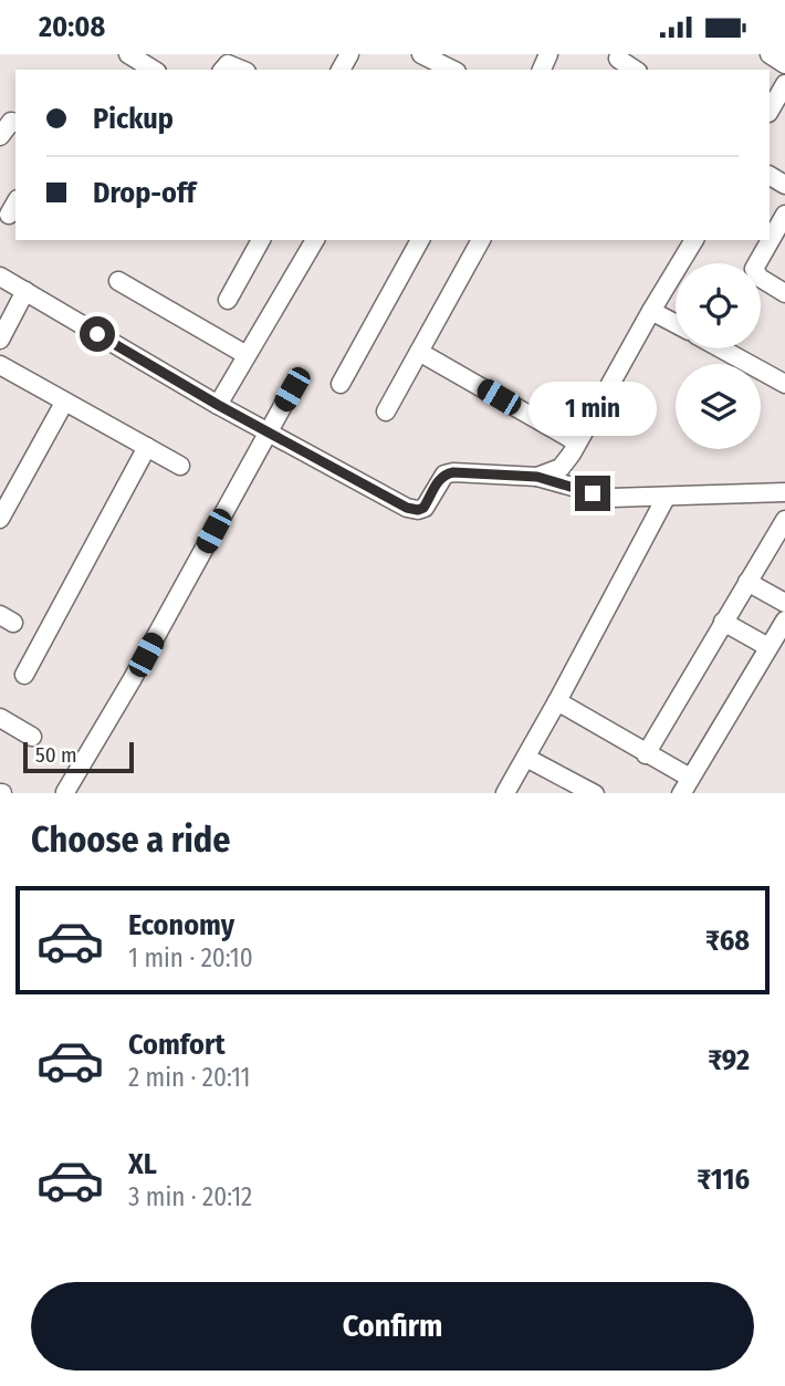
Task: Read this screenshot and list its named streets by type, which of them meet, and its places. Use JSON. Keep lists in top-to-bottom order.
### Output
{
  "scale_bar": "50 m",
  "page": {
    "status": "20:08",
    "banner": ["Pickup", "Drop-off"],
    "bubble": "1 min",
    "scale": "50 m",
    "heading": "Choose a ride",
    "list": [
      {
        "name": "Economy",
        "note": "1 min · 20:10",
        "value": "₹68"
      },
      {
        "name": "Comfort",
        "note": "2 min · 20:11",
        "value": "₹92"
      },
      {
        "name": "XL",
        "note": "3 min · 20:12",
        "value": "₹116"
      }
    ],
    "buttons": "Confirm"
  }
}
